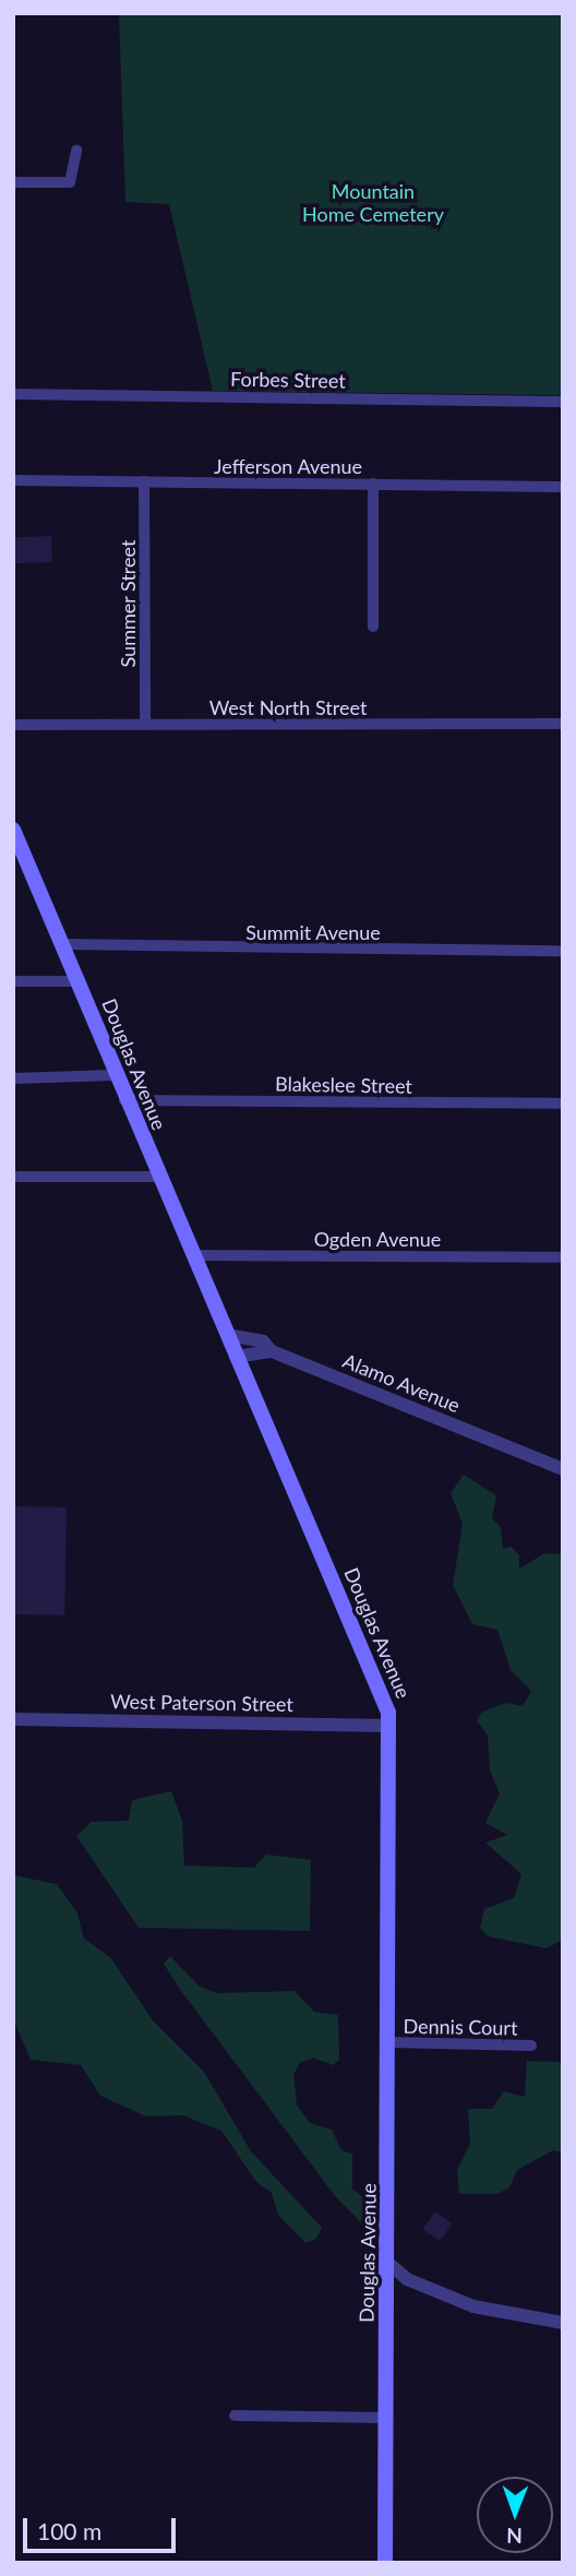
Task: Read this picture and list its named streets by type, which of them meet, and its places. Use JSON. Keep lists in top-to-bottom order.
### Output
{
  "streets": {
    "main road": ["Douglas Avenue"],
    "street": [
      "Forbes Street",
      "Jefferson Avenue",
      "Summer Street",
      "West North Street",
      "Summit Avenue",
      "Blakeslee Street",
      "Ogden Avenue",
      "Alamo Avenue",
      "West Paterson Street",
      "Dennis Court"
    ]
  },
  "crossings": [
    ["Jefferson Avenue", "Summer Street"],
    ["Summer Street", "West North Street"],
    ["Summit Avenue", "Douglas Avenue"],
    ["Douglas Avenue", "Blakeslee Street"],
    ["Douglas Avenue", "Ogden Avenue"],
    ["Douglas Avenue", "Alamo Avenue"],
    ["Douglas Avenue", "West Paterson Street"],
    ["Douglas Avenue", "Dennis Court"]
  ],
  "parks": ["Mountain Home Cemetery"],
  "scale_bar": "100 m",
  "north": "bottom"
}
